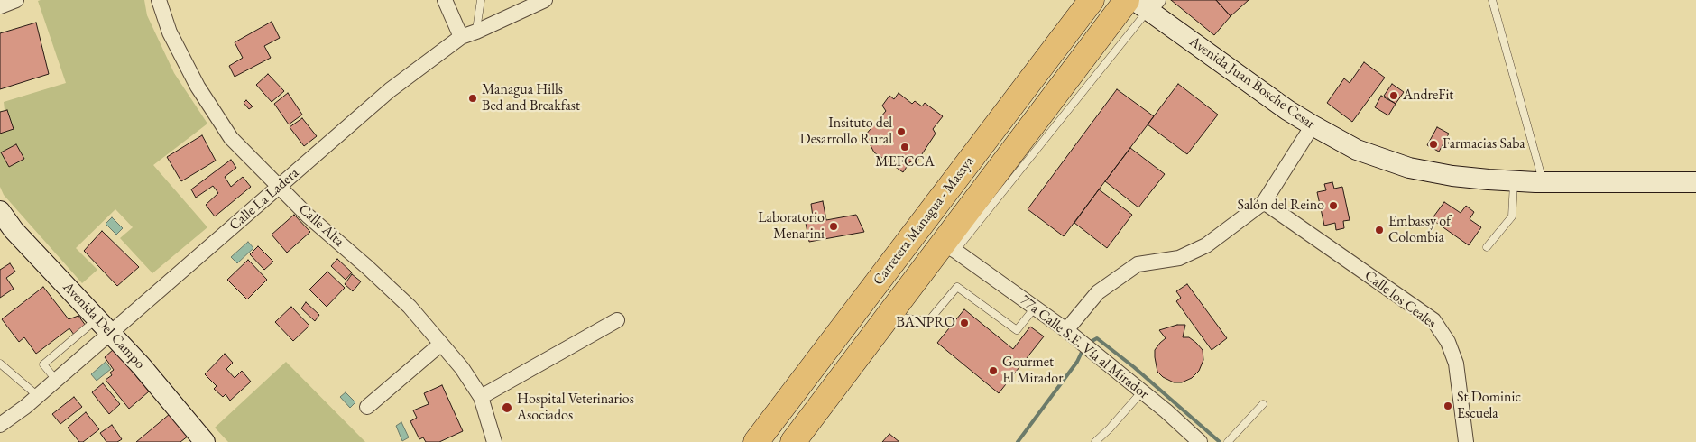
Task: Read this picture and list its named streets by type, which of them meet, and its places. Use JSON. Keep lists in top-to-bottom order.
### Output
{
  "streets": {
    "highway": ["Carretera Managua - Masaya"],
    "street": [
      "Avenida Juan Bosche Cesar",
      "Calle La Ladera",
      "Calle Alta",
      "Calle los Ceales",
      "Avenida Del Campo",
      "77a Calle S.E. Vía al Mirador"
    ]
  },
  "crossings": [
    ["Avenida Juan Bosche Cesar", "Carretera Managua - Masaya"],
    ["Calle La Ladera", "Calle Alta"],
    ["Calle La Ladera", "Avenida Del Campo"],
    ["Carretera Managua - Masaya", "77a Calle S.E. Vía al Mirador"]
  ],
  "places": [
    "AndreFit",
    "Managua Hills Bed and Breakfast",
    "Insituto del Desarrollo Rural",
    "Farmacias Saba",
    "MEFCCA",
    "Salón del Reino",
    "Laboratorio Menarini",
    "Embassy of Colombia",
    "BANPRO",
    "Gourmet El Mirador",
    "St Dominic Escuela",
    "Hospital Veterinarios Asociados"
  ]
}
